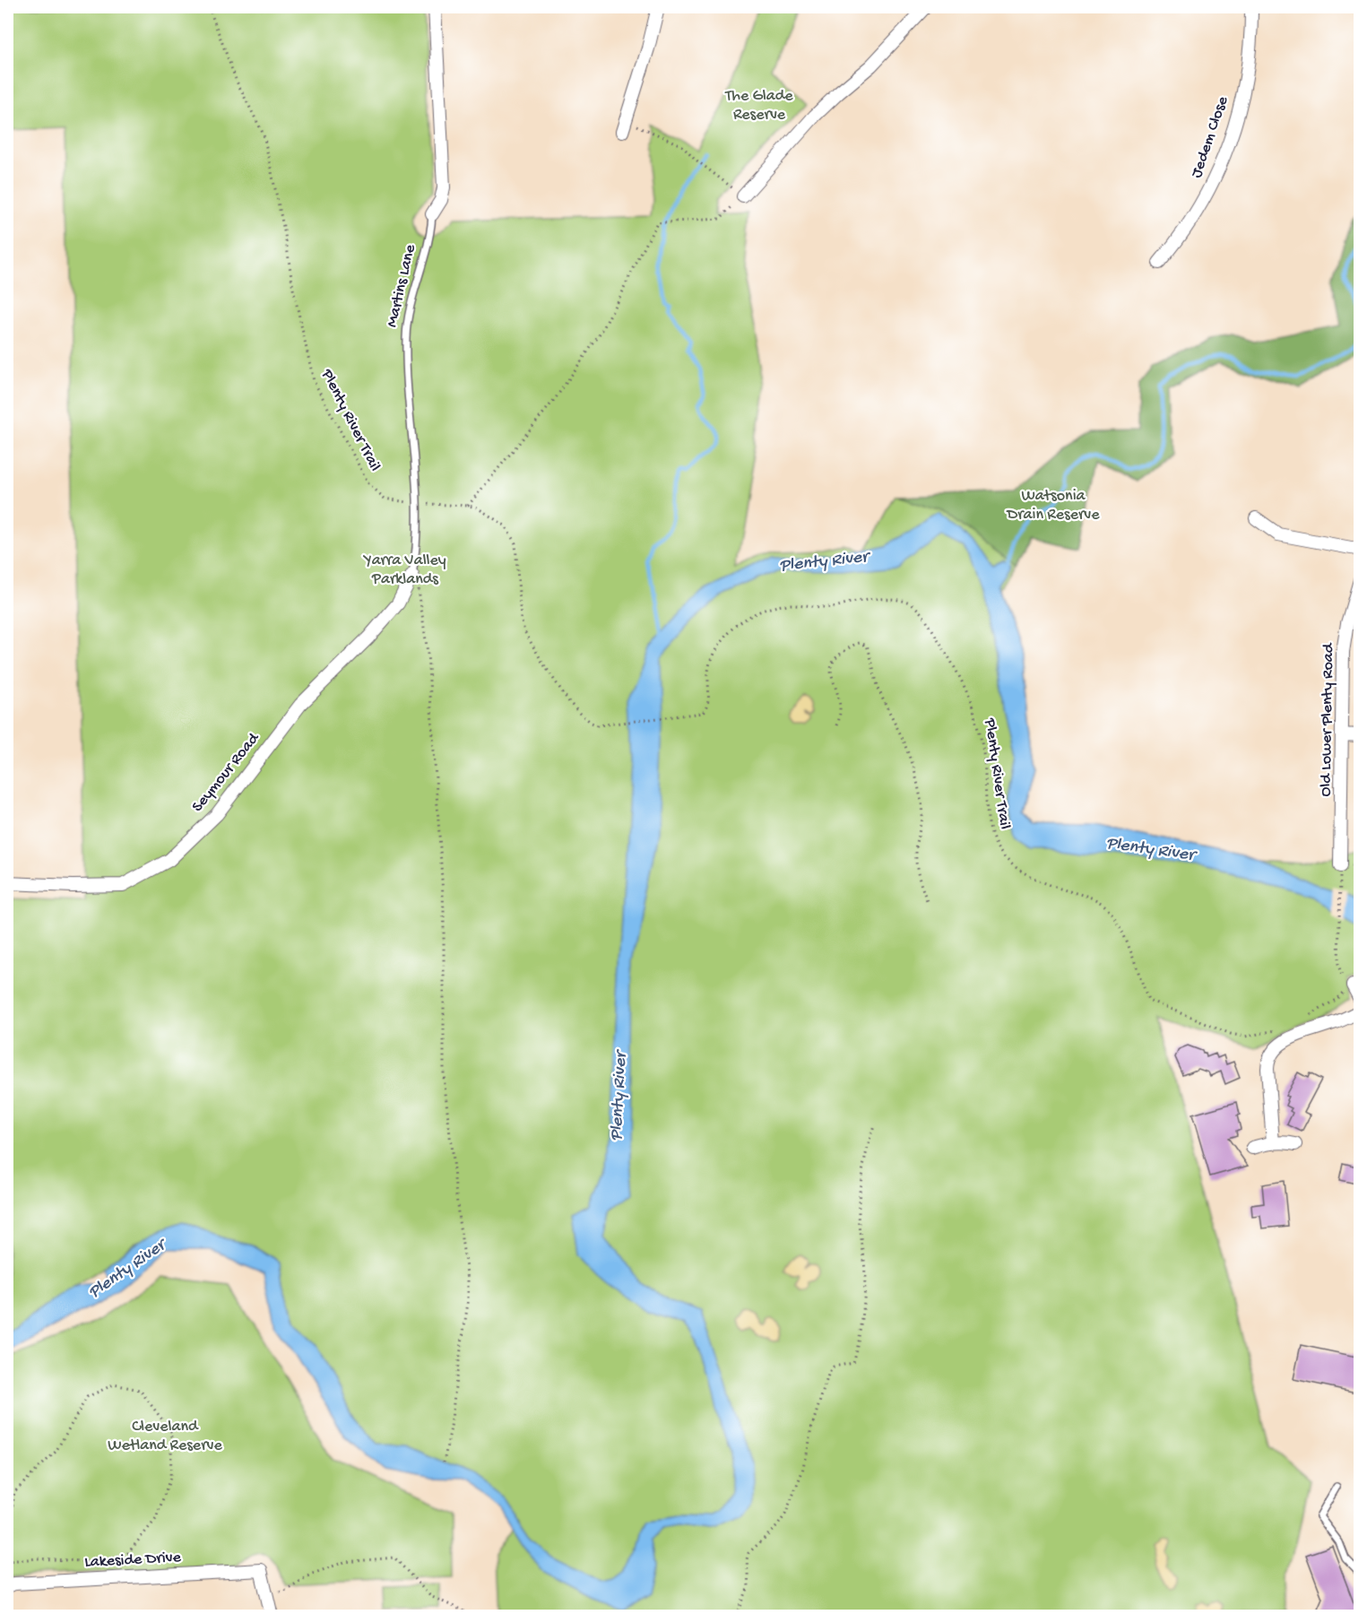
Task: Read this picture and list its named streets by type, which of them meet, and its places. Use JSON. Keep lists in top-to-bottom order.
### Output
{
  "streets": {
    "street": [
      "Jedem Close",
      "Martins Lane",
      "Old Lower Plenty Road",
      "Seymour Road",
      "Lakeside Drive"
    ],
    "path": ["Plenty River Trail"]
  },
  "crossings": [
    ["Martins Lane", "Plenty River Trail"],
    ["Martins Lane", "Seymour Road"]
  ],
  "water": ["Plenty River"],
  "parks": [
    "The Glade Reserve",
    "Watsonia Drain Reserve",
    "Yarra Valley Parklands",
    "Cleveland Wetland Reserve"
  ]
}
